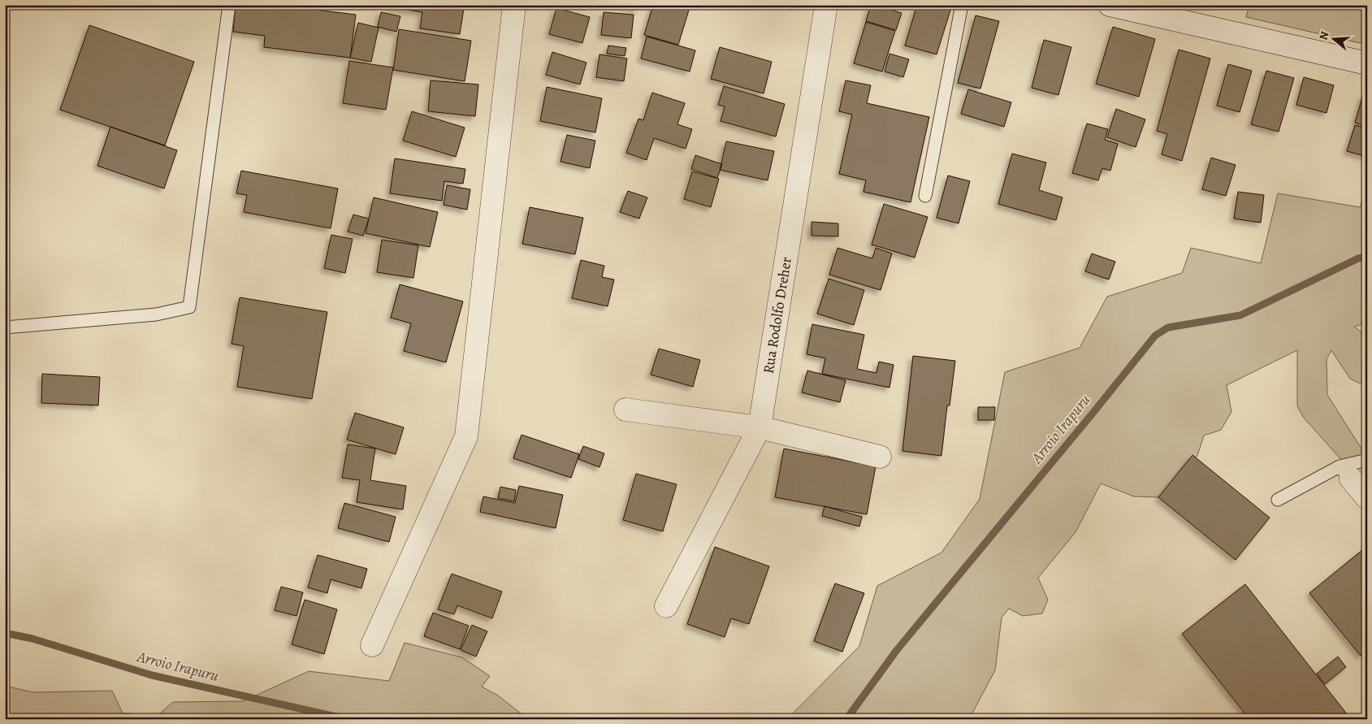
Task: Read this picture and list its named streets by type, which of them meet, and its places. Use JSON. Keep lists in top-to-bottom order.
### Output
{
  "streets": {
    "street": ["Rua Rodolfo Dreher"]
  },
  "water": ["Arroio Irapuru"],
  "north": "left"
}
